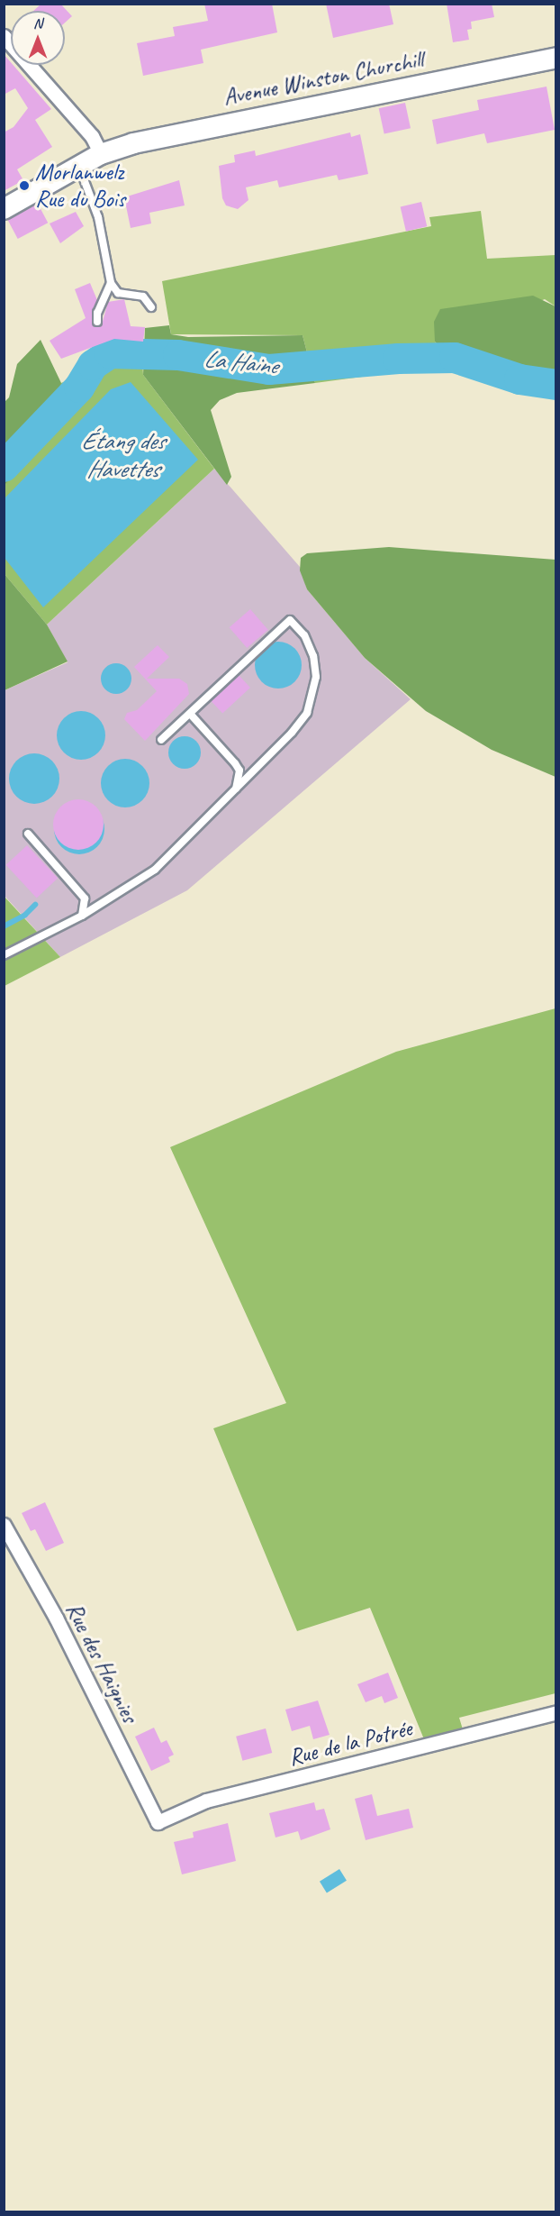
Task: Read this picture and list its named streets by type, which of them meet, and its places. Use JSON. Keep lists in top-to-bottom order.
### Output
{
  "streets": {
    "street": ["Avenue Winston Churchill", "Rue des Haignies", "Rue de la Potrée"]
  },
  "crossings": [
    ["Rue des Haignies", "Rue de la Potrée"]
  ],
  "water": ["La Haine", "Étang des Havettes"],
  "places": ["Morlanwelz Rue du Bois"],
  "north": "top"
}
